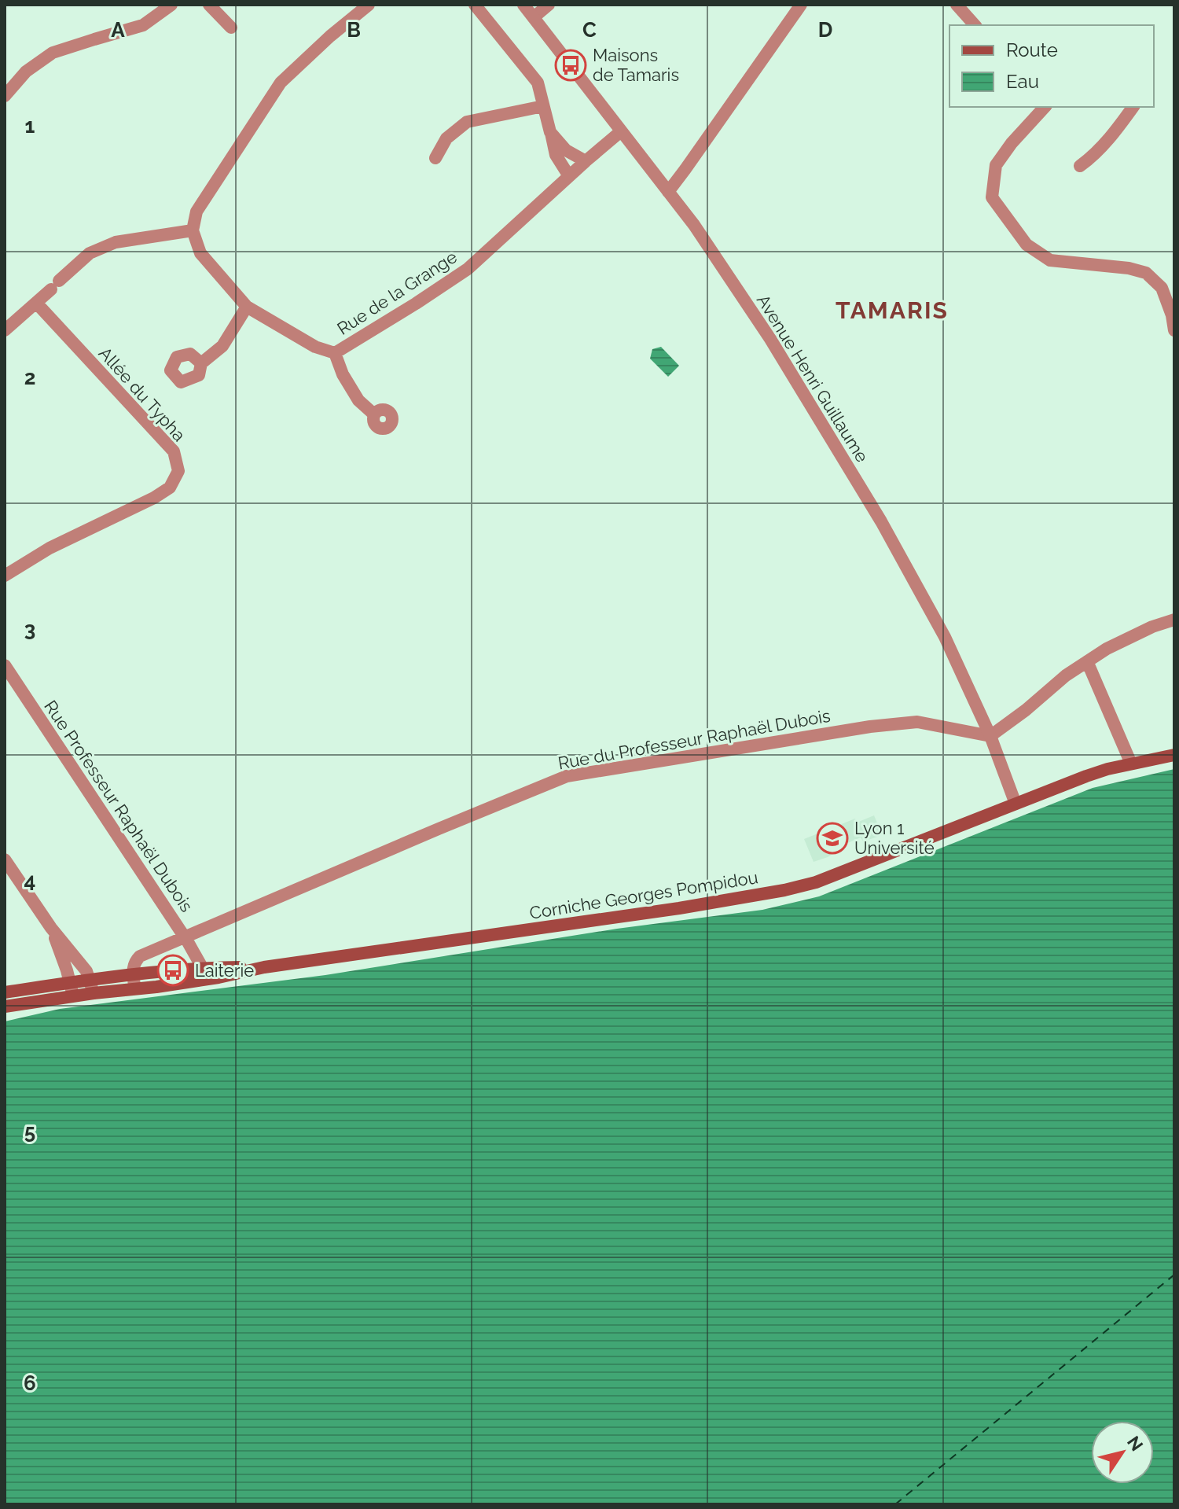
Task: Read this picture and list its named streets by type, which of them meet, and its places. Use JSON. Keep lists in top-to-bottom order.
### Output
{
  "streets": {
    "main road": ["Corniche Georges Pompidou"],
    "street": [
      "Rue de la Grange",
      "Avenue Henri Guillaume",
      "Allée du Typha",
      "Rue du Professeur Raphaël Dubois",
      "Rue Professeur Raphaël Dubois"
    ]
  },
  "crossings": [
    ["Rue de la Grange", "Avenue Henri Guillaume"],
    ["Avenue Henri Guillaume", "Rue du Professeur Raphaël Dubois"],
    ["Avenue Henri Guillaume", "Corniche Georges Pompidou"],
    ["Rue du Professeur Raphaël Dubois", "Rue Professeur Raphaël Dubois"],
    ["Rue du Professeur Raphaël Dubois", "Corniche Georges Pompidou"],
    ["Rue Professeur Raphaël Dubois", "Corniche Georges Pompidou"]
  ],
  "districts": ["TAMARIS"],
  "places": {
    "bus stop": ["Maisons de Tamaris", "Laiterie"],
    "school or university": ["Lyon 1 Université"]
  },
  "legend": ["Route", "Eau"],
  "north": "top right",
  "grid": {
    "columns": [
      "A",
      "B",
      "C",
      "D"
    ],
    "rows": [
      "1",
      "2",
      "3",
      "4",
      "5",
      "6"
    ]
  }
}
